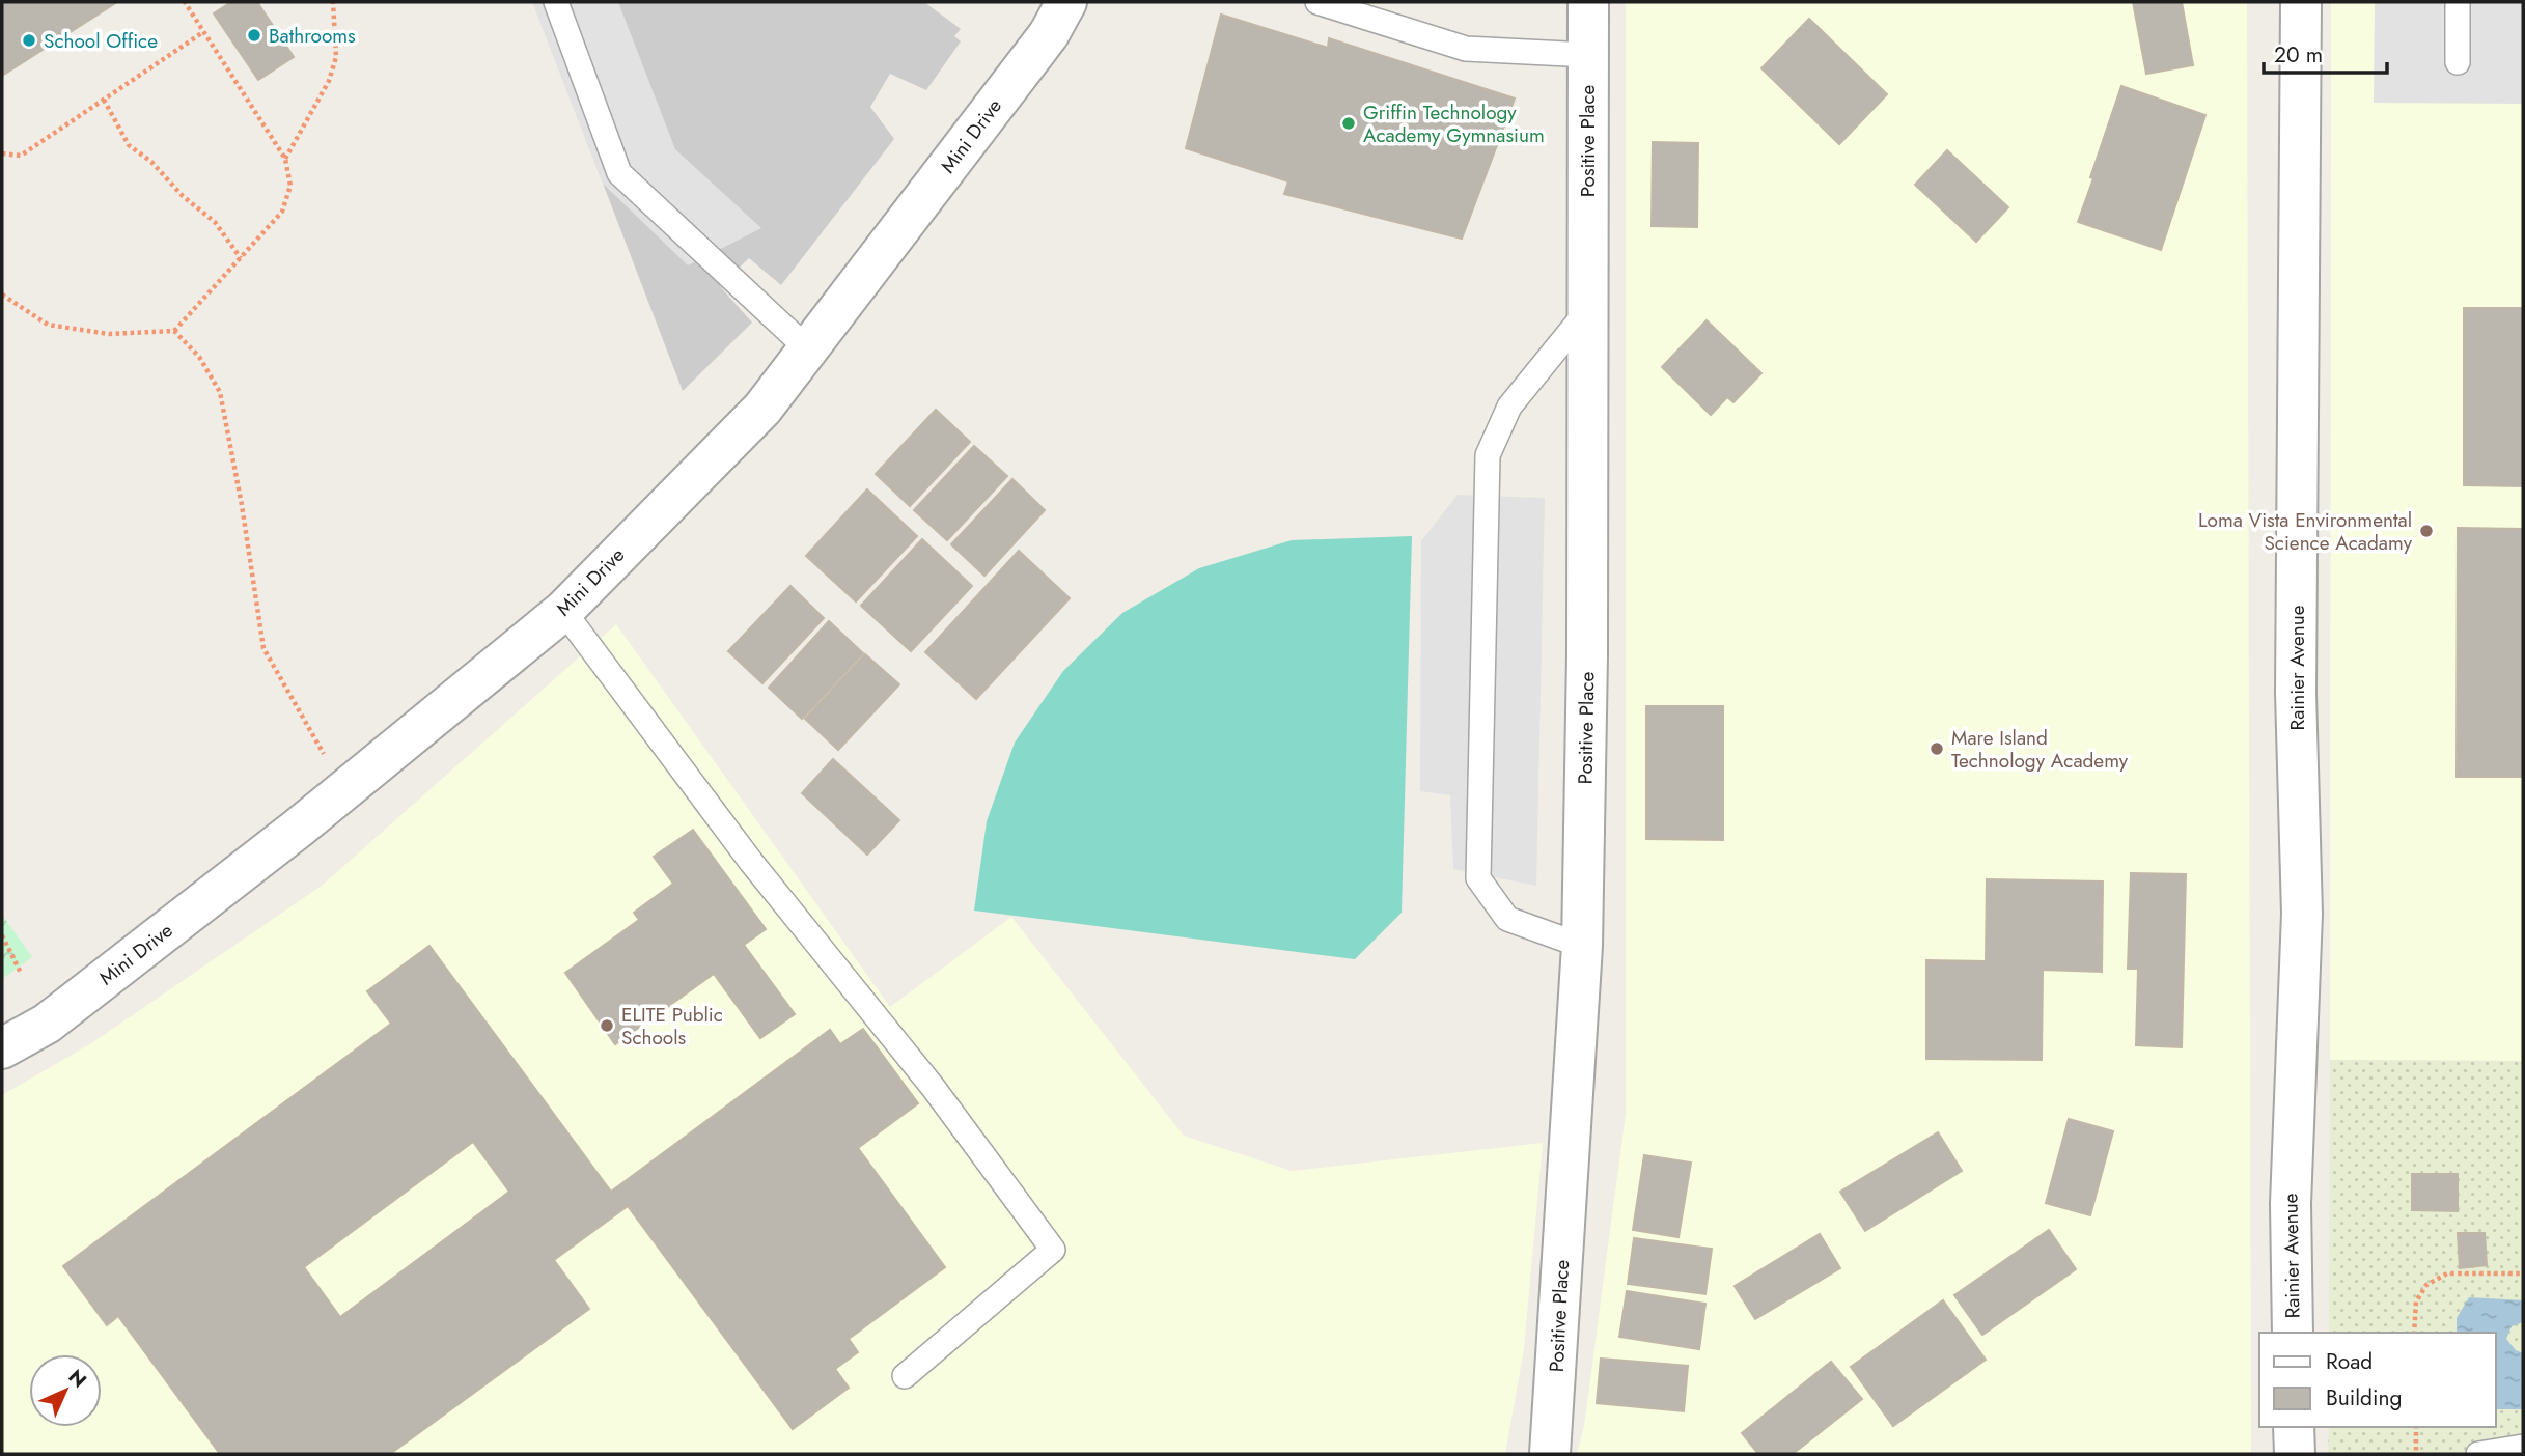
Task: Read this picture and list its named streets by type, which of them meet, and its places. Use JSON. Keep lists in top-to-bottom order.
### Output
{
  "streets": {
    "street": ["Mini Drive", "Positive Place", "Rainier Avenue"]
  },
  "places": [
    "Bathrooms",
    "School Office",
    "Griffin Technology Academy Gymnasium",
    "Loma Vista Environmental Science Acadamy",
    "Mare Island Technology Academy",
    "ELITE Public Schools"
  ],
  "legend": ["Road", "Building"],
  "scale_bar": "20 m",
  "north": "top right"
}
